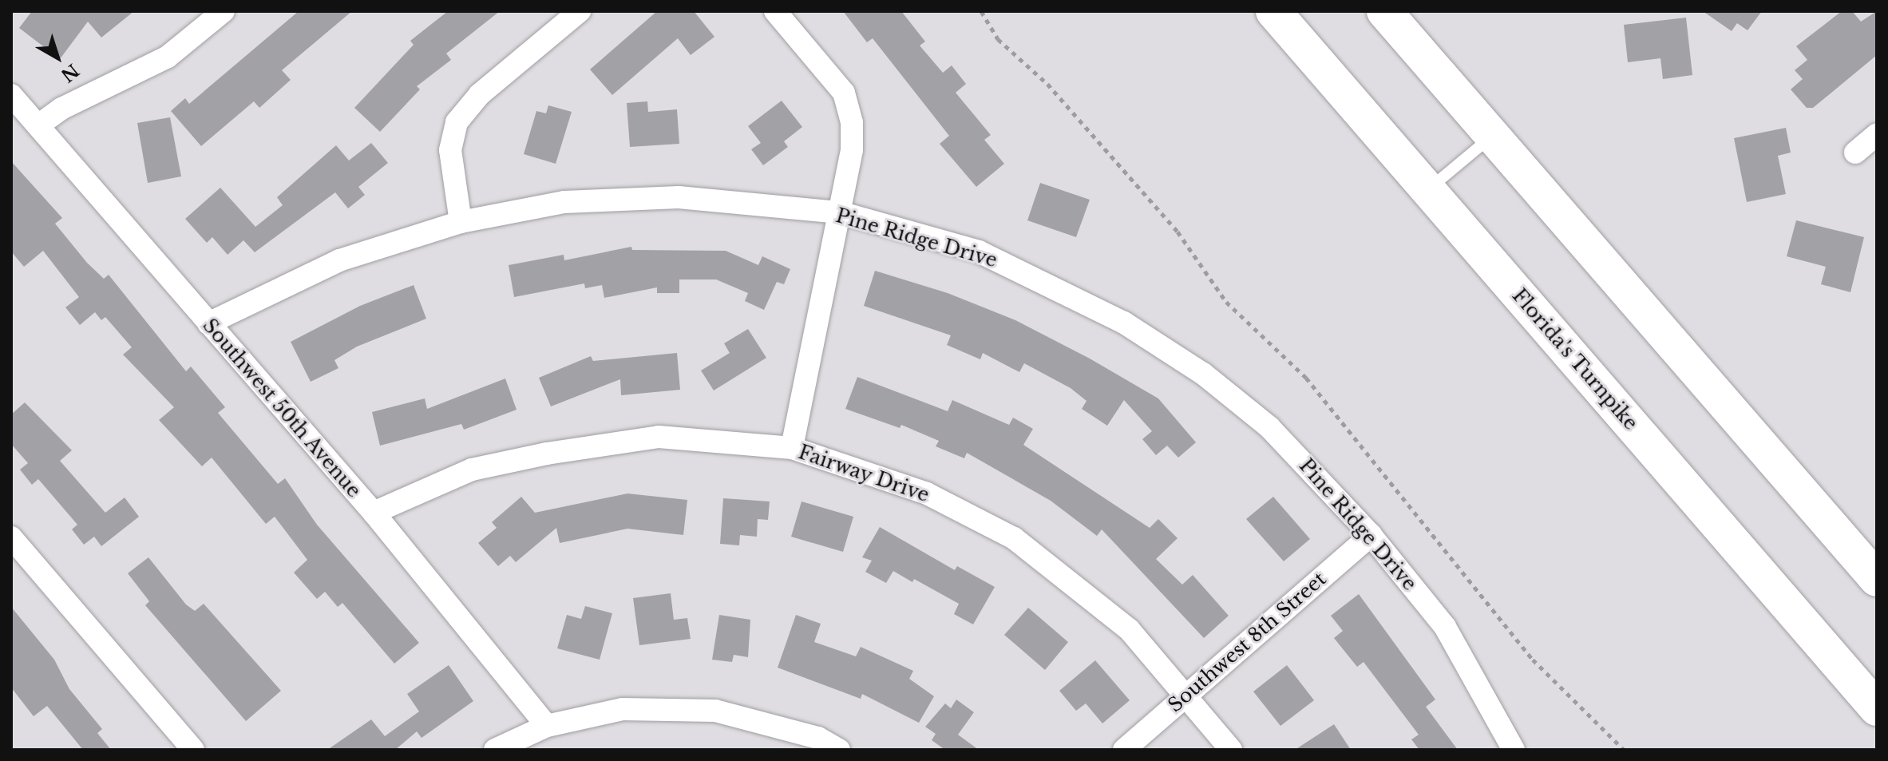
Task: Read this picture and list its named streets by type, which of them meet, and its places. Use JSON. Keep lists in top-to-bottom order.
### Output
{
  "streets": {
    "highway": ["Florida's Turnpike"],
    "street": [
      "Pine Ridge Drive",
      "Southwest 50th Avenue",
      "Fairway Drive",
      "Southwest 8th Street"
    ]
  },
  "crossings": [
    ["Pine Ridge Drive", "Southwest 50th Avenue"],
    ["Pine Ridge Drive", "Southwest 8th Street"],
    ["Southwest 50th Avenue", "Fairway Drive"],
    ["Fairway Drive", "Southwest 8th Street"]
  ],
  "north": "bottom right"
}
